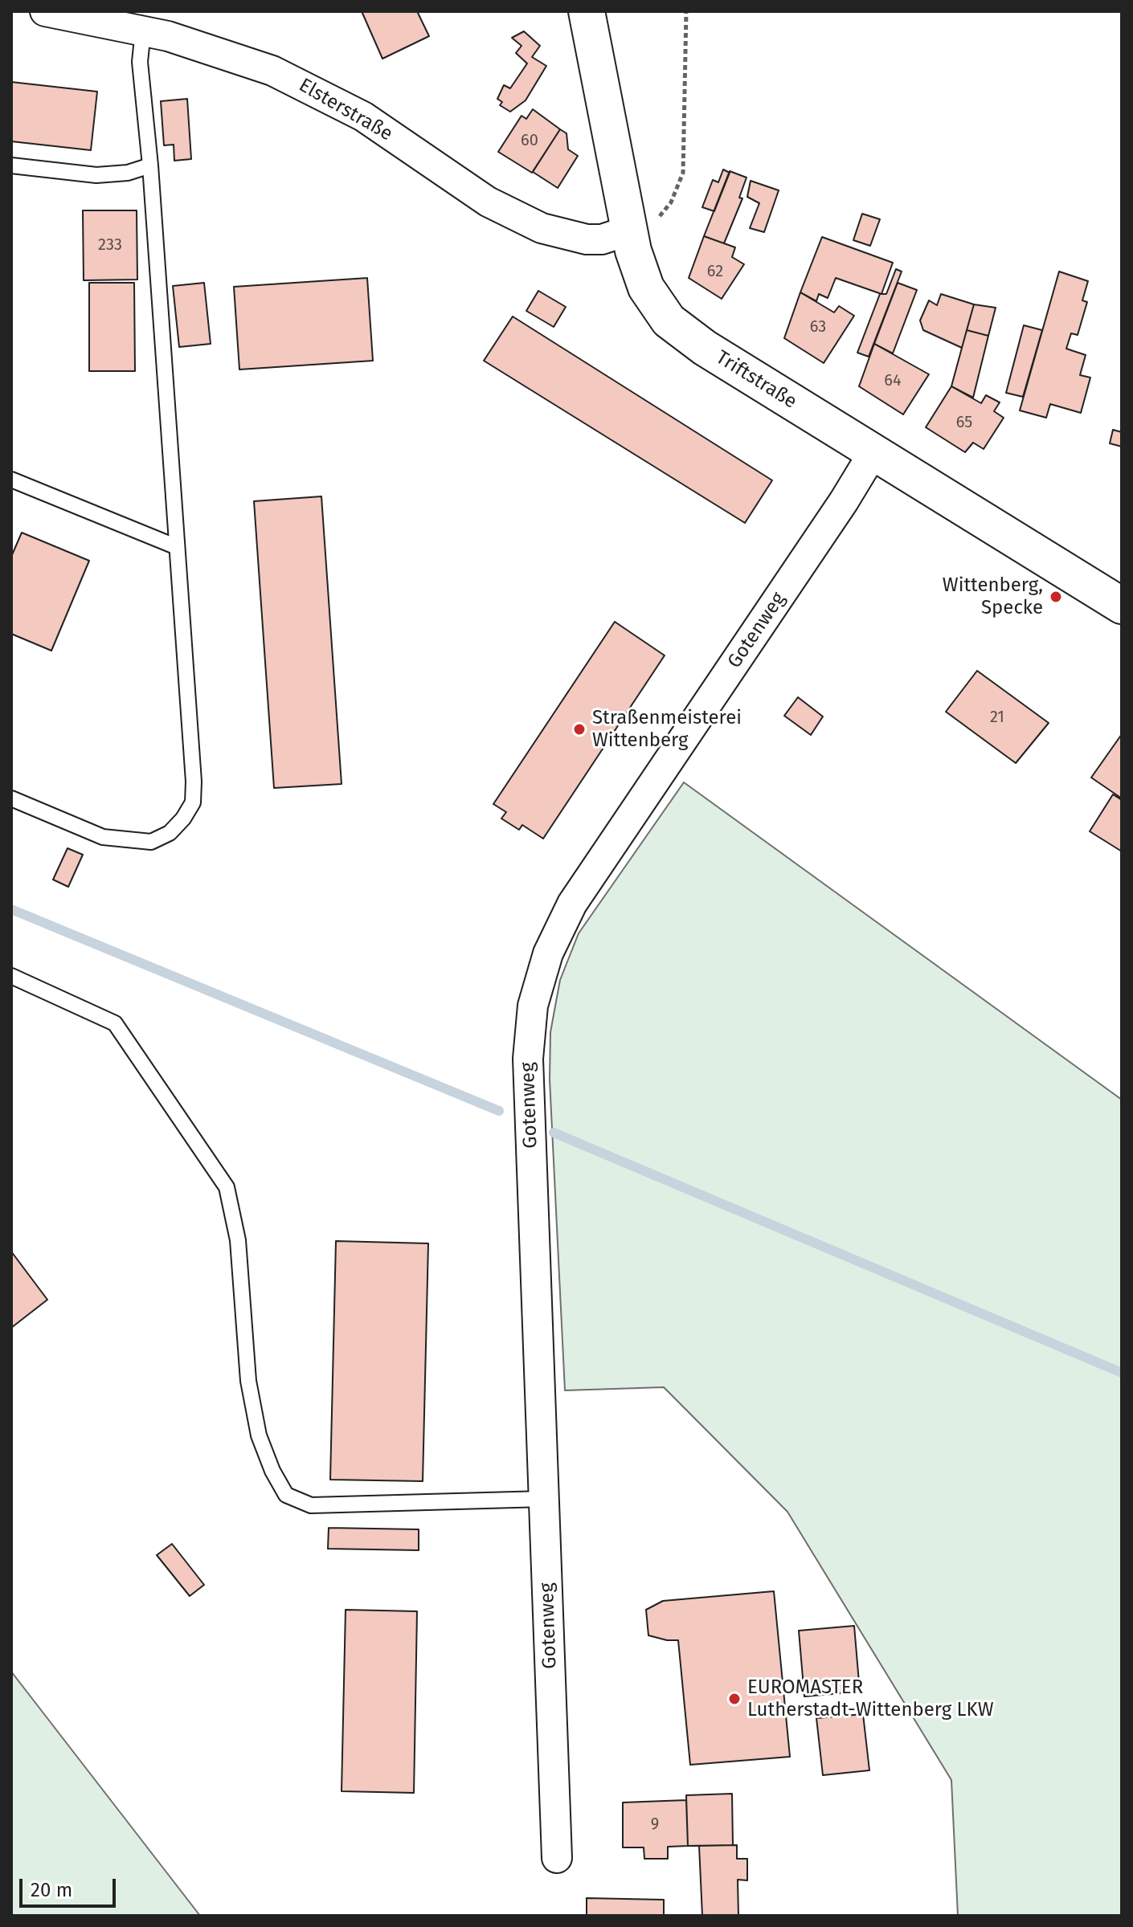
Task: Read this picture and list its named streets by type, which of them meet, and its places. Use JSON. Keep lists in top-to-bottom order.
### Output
{
  "streets": {
    "main road": ["Triftstraße"],
    "street": ["Elsterstraße", "Gotenweg"]
  },
  "crossings": [
    ["Elsterstraße", "Triftstraße"],
    ["Triftstraße", "Gotenweg"]
  ],
  "places": ["Wittenberg, Specke", "Straßenmeisterei Wittenberg", "EUROMASTER Lutherstadt-Wittenberg LKW"],
  "house_numbers": [
    "60",
    "233",
    "62",
    "63",
    "64",
    "65",
    "21",
    "9"
  ],
  "scale_bar": "20 m"
}
